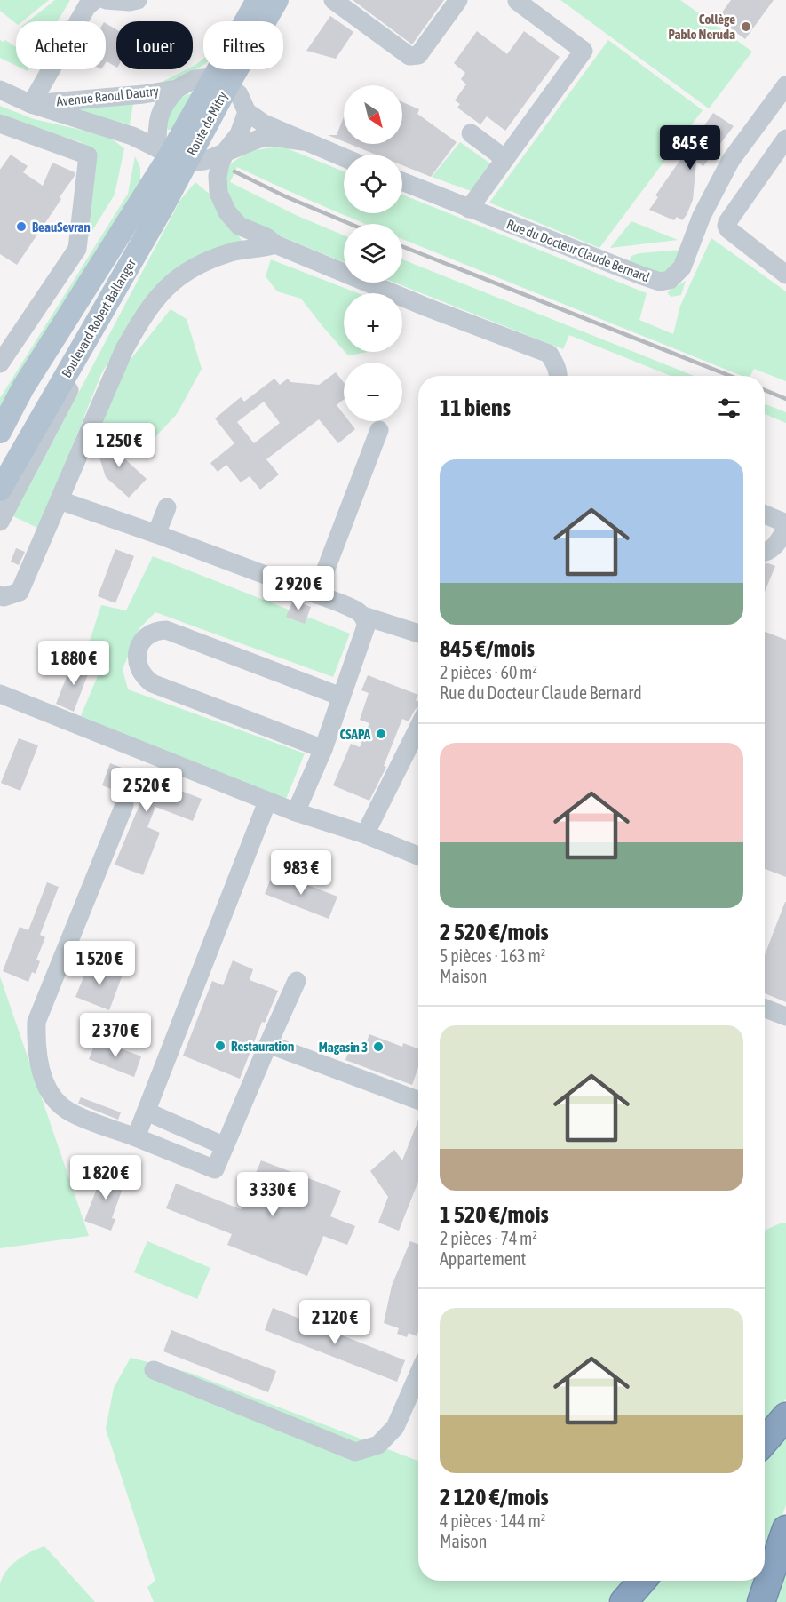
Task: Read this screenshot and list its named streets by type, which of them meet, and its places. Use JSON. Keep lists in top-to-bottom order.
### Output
{
  "streets": {
    "main road": ["Route de Mitry", "Boulevard Robert Ballanger"],
    "street": ["Avenue Raoul Dautry", "Rue du Docteur Claude Bernard"]
  },
  "crossings": [
    ["Avenue Raoul Dautry", "Route de Mitry"],
    ["Avenue Raoul Dautry", "Boulevard Robert Ballanger"],
    ["Route de Mitry", "Boulevard Robert Ballanger"]
  ],
  "places": [
    "Collège Pablo Neruda",
    "BeauSevran",
    "CSAPA",
    "Restauration",
    "Magasin 3"
  ],
  "north": "bottom right",
  "page": {
    "chip": ["Acheter", "Louer", "Filtres"],
    "map_buttons": ["+", "−"],
    "price": [
      "845 €",
      "1 250 €",
      "2 920 €",
      "1 880 €",
      "2 520 €",
      "983 €",
      "1 520 €",
      "2 370 €",
      "1 820 €",
      "3 330 €",
      "2 120 €"
    ],
    "heading": "11 biens",
    "list": [
      {
        "name": "845 €/mois",
        "note": "2 pièces · 60 m² · Rue du Docteur Claude Bernard"
      },
      {
        "name": "2 520 €/mois",
        "note": "5 pièces · 163 m² · Maison"
      },
      {
        "name": "1 520 €/mois",
        "note": "2 pièces · 74 m² · Appartement"
      },
      {
        "name": "2 120 €/mois",
        "note": "4 pièces · 144 m² · Maison"
      }
    ]
  }
}
